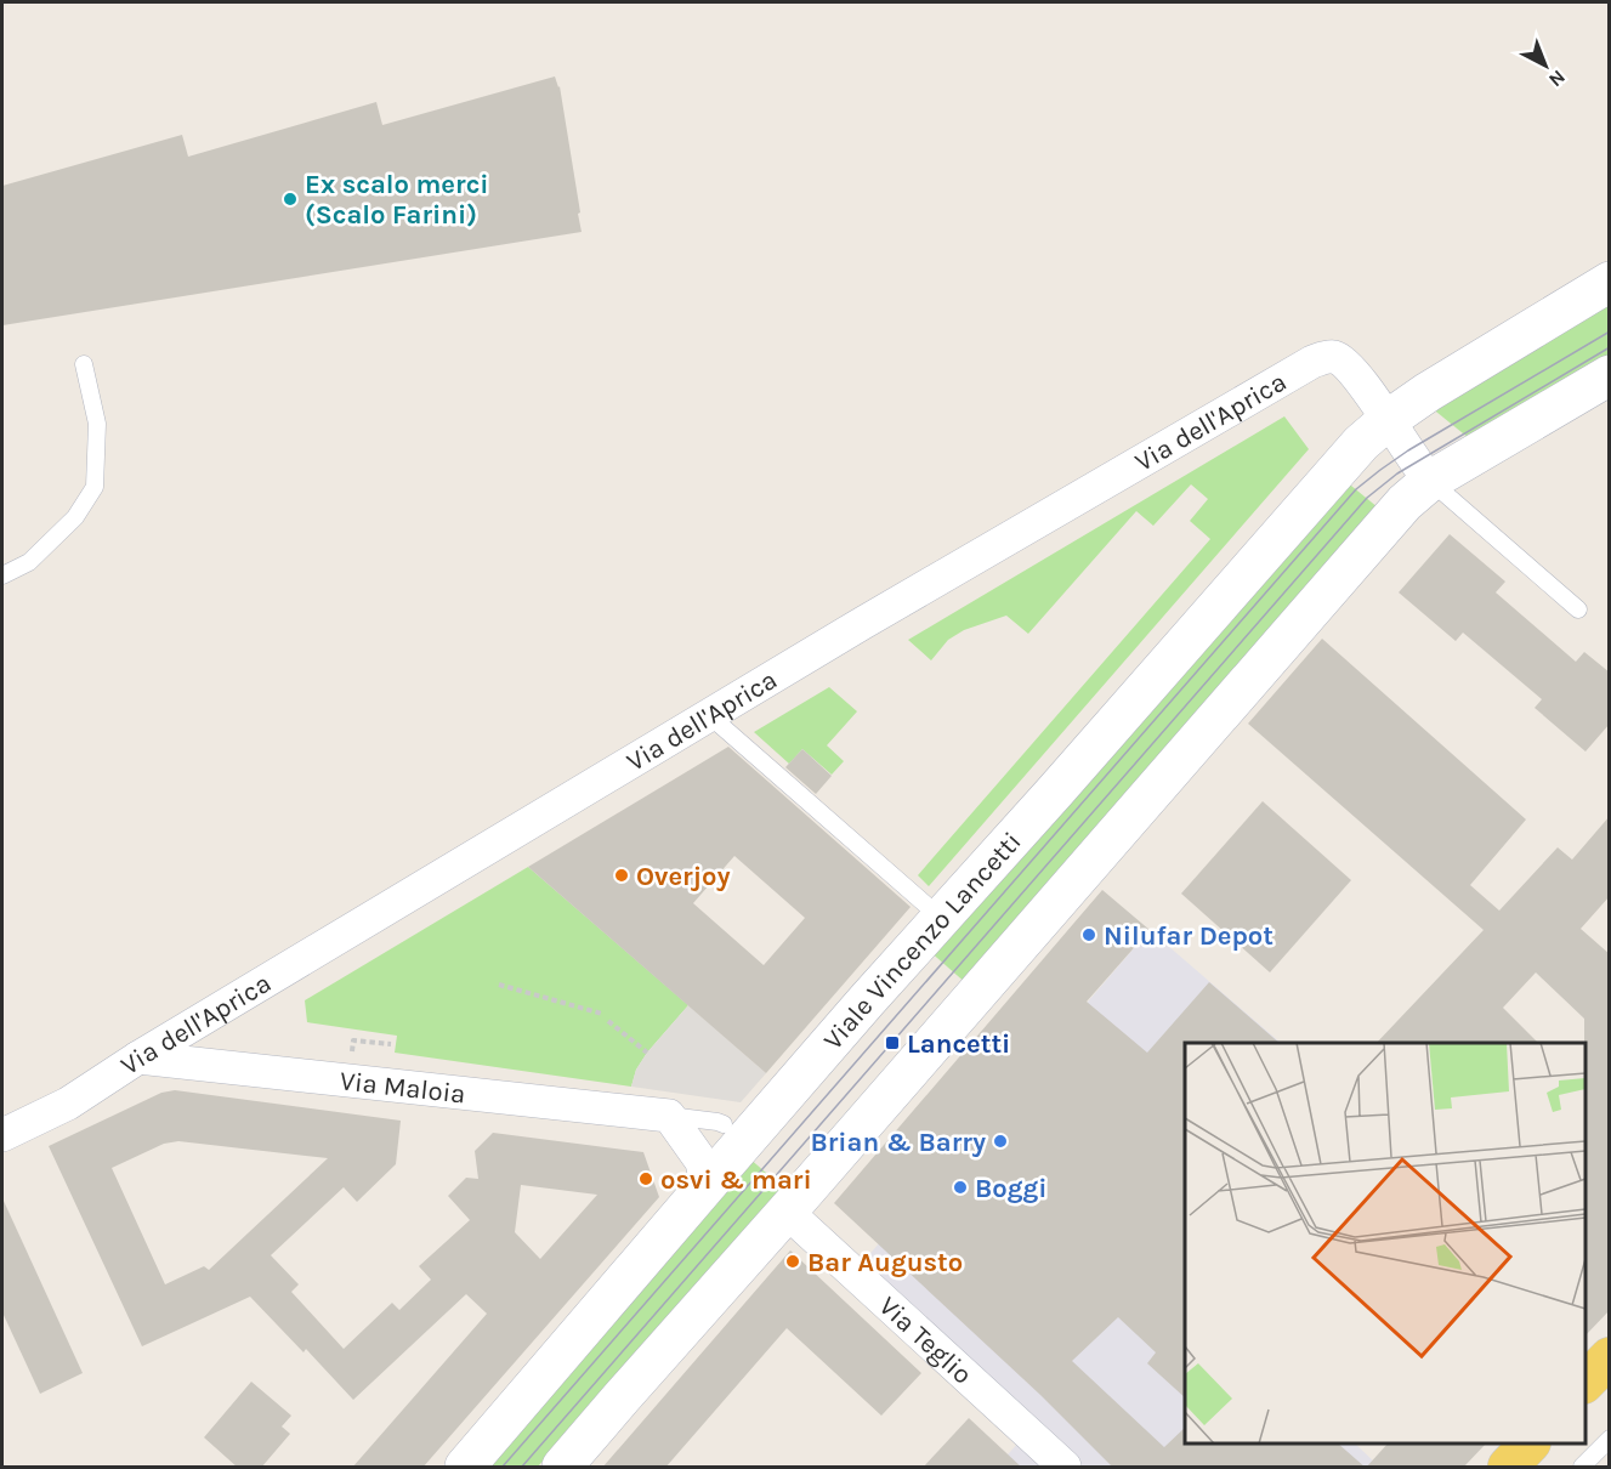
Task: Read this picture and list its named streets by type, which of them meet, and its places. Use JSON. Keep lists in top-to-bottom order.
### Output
{
  "streets": {
    "main road": ["Viale Vincenzo Lancetti"],
    "street": ["Via dell'Aprica", "Via Maloia", "Via Teglio"]
  },
  "crossings": [
    ["Via dell'Aprica", "Viale Vincenzo Lancetti"],
    ["Via dell'Aprica", "Via Maloia"]
  ],
  "places": {
    "other": [
      "Ex scalo merci (Scalo Farini)",
      "Overjoy",
      "Nilufar Depot",
      "Brian & Barry",
      "osvi & mari",
      "Boggi",
      "Bar Augusto"
    ],
    "transit": ["Lancetti"]
  },
  "north": "bottom right"
}
